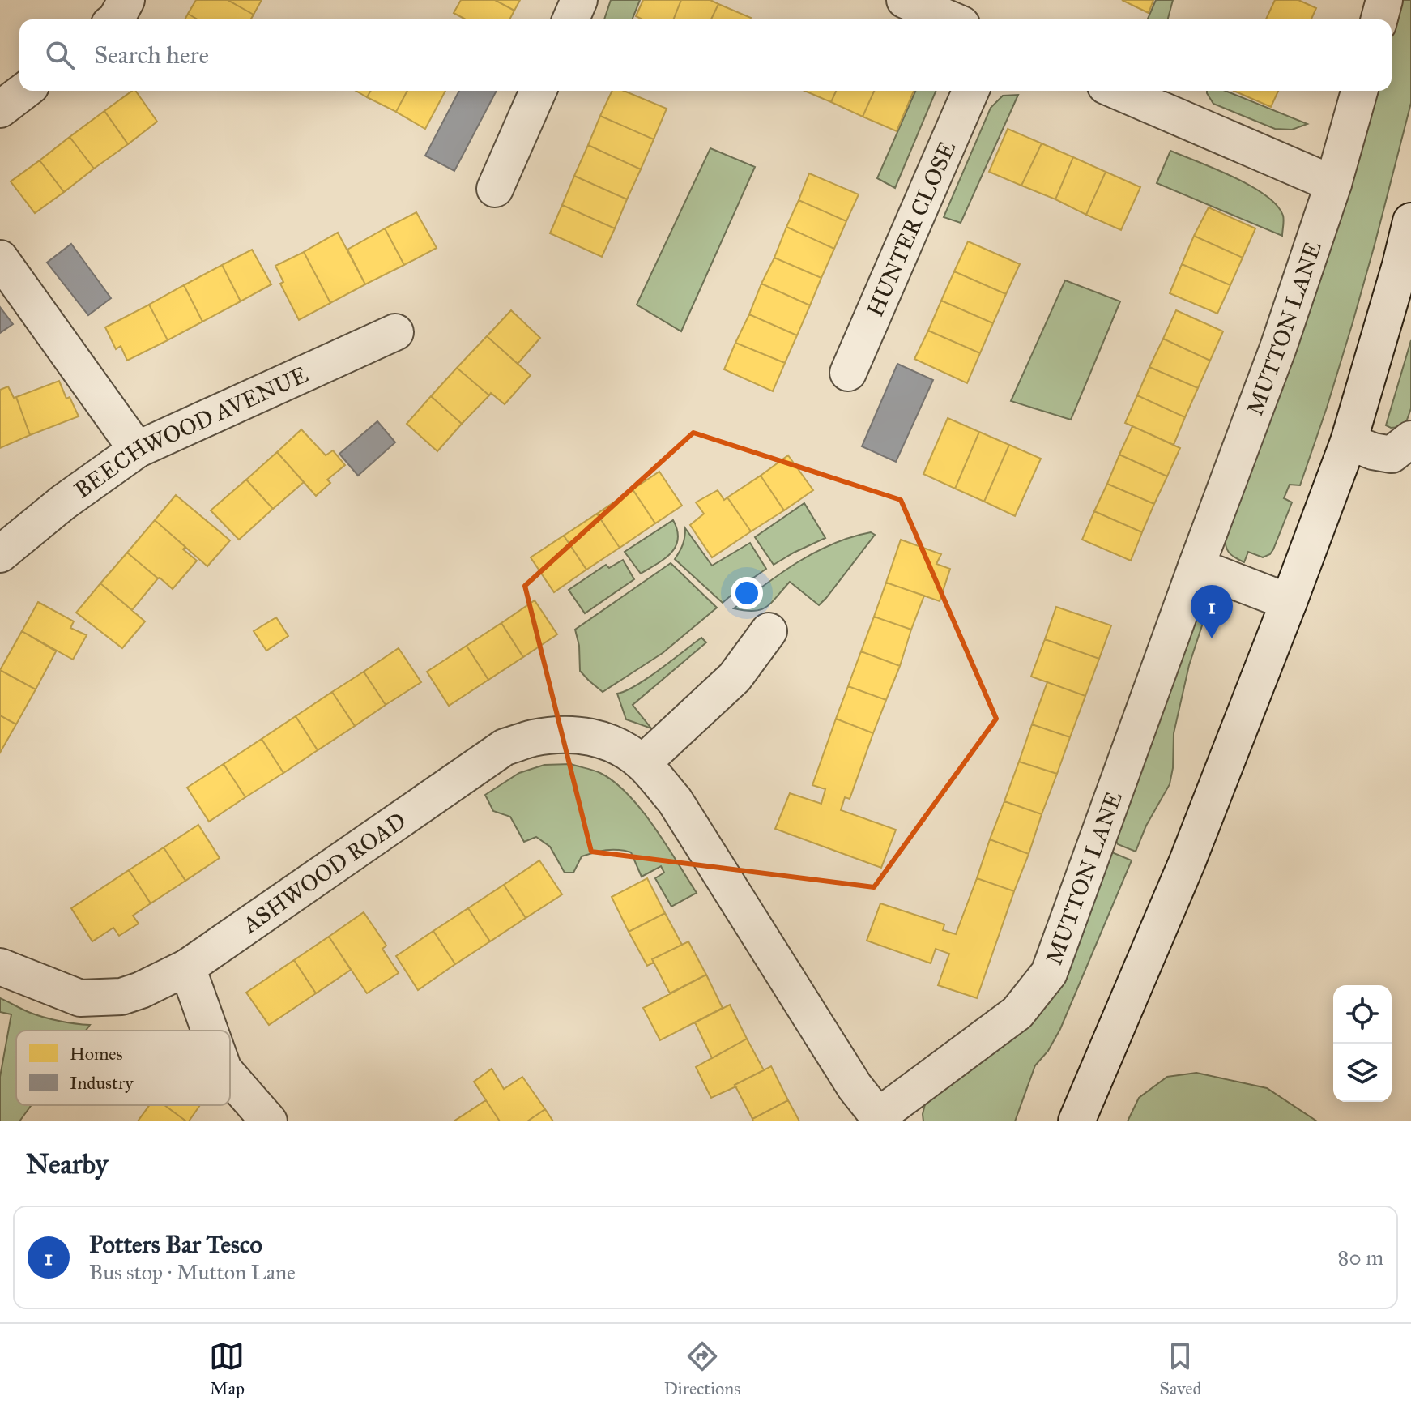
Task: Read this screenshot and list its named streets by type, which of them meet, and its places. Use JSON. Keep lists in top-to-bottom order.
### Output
{
  "streets": {
    "street": [
      "HUNTER CLOSE",
      "MUTTON LANE",
      "BEECHWOOD AVENUE",
      "ASHWOOD ROAD"
    ]
  },
  "crossings": [
    ["MUTTON LANE", "ASHWOOD ROAD"]
  ],
  "legend": ["Homes", "Industry"],
  "page": {
    "search": "Search here",
    "pins": "1",
    "heading": "Nearby",
    "list": [
      {
        "mark": "1",
        "name": "Potters Bar Tesco",
        "note": "Bus stop · Mutton Lane",
        "value": "80 m"
      }
    ],
    "nav": ["Map", "Directions", "Saved"]
  }
}
